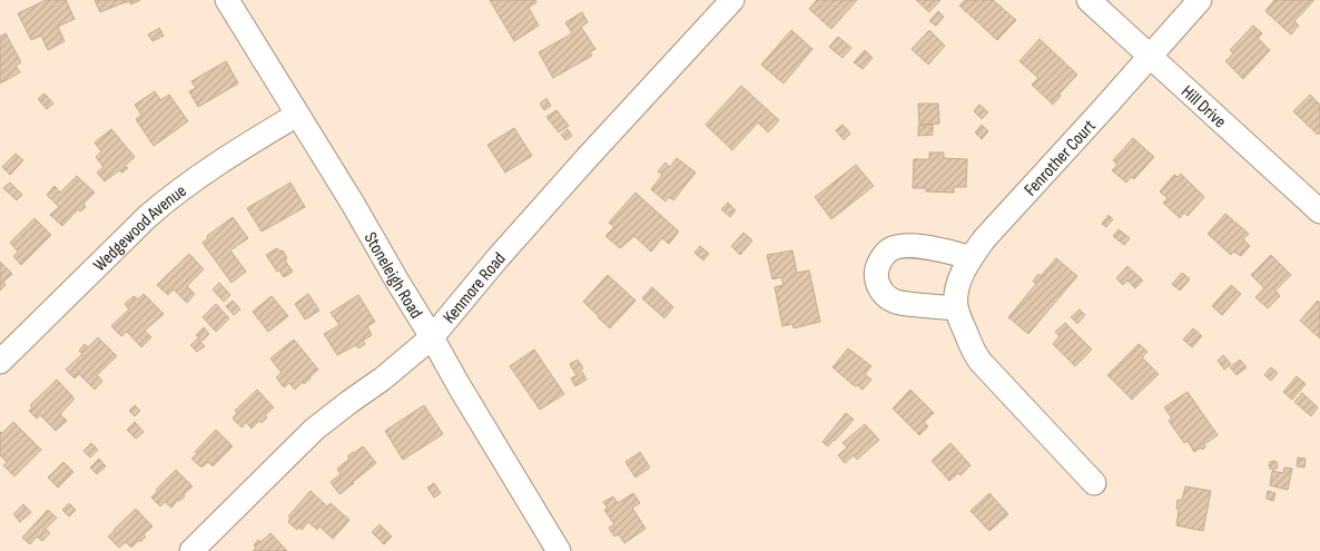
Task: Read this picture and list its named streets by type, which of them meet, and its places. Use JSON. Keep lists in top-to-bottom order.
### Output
{
  "streets": {
    "street": [
      "Hill Drive",
      "Fenrother Court",
      "Wedgewood Avenue",
      "Stoneleigh Road",
      "Kenmore Road"
    ]
  },
  "crossings": [
    ["Hill Drive", "Fenrother Court"],
    ["Wedgewood Avenue", "Stoneleigh Road"],
    ["Stoneleigh Road", "Kenmore Road"]
  ]
}
